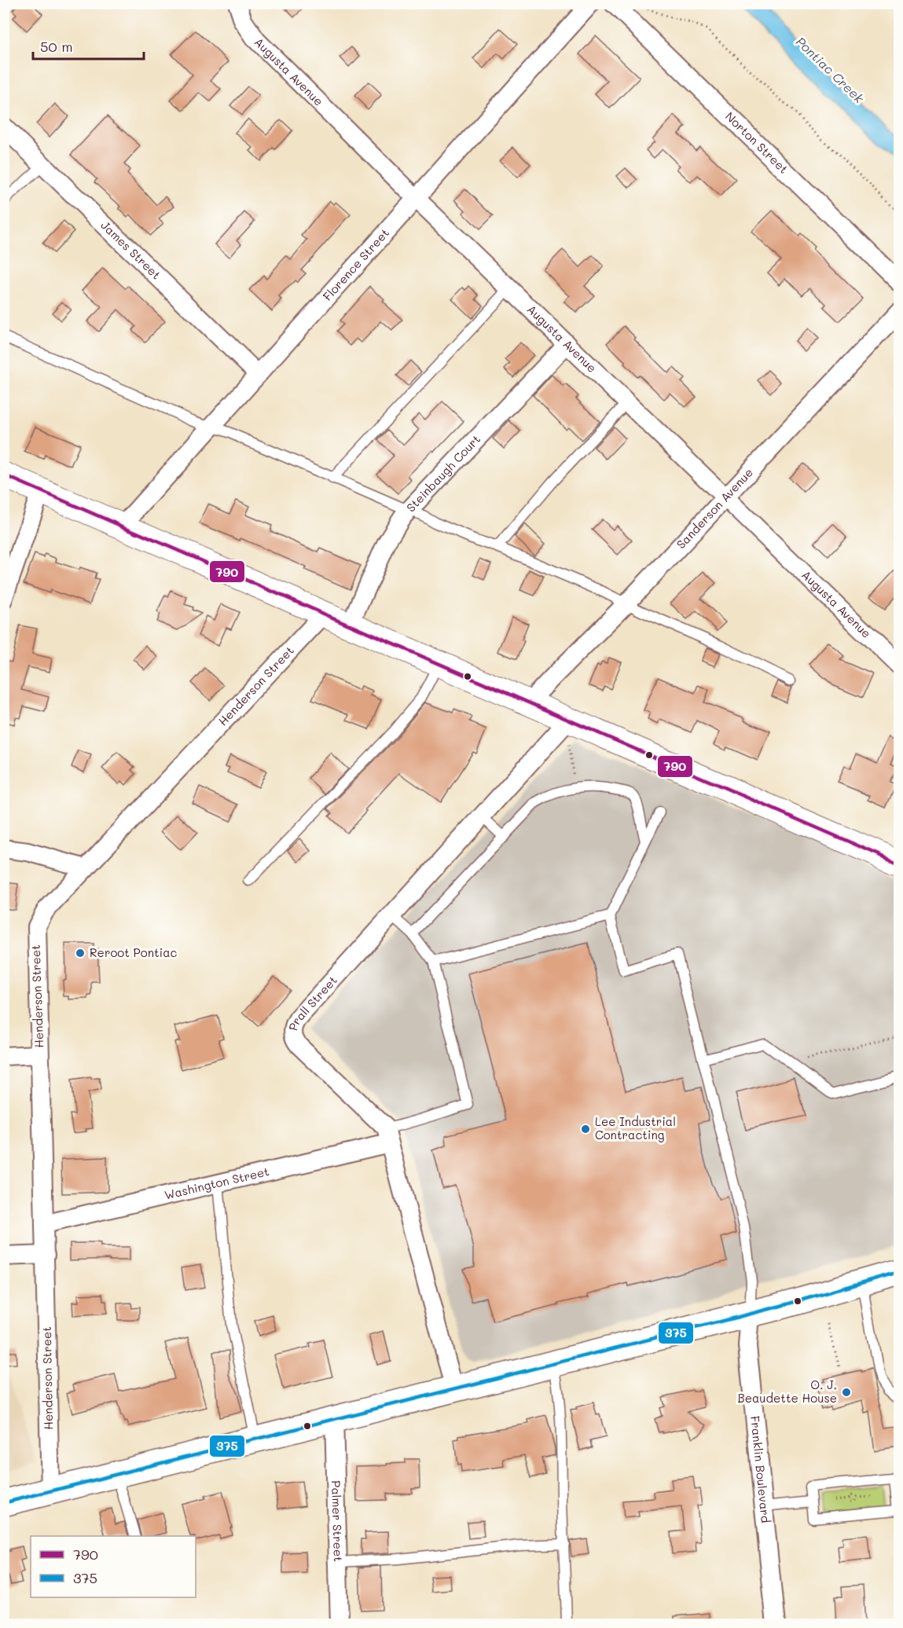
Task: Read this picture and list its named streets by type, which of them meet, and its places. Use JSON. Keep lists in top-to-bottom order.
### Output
{
  "streets": {
    "street": [
      "Augusta Avenue",
      "Norton Street",
      "James Street",
      "Florence Street",
      "Steinbaugh Court",
      "Sanderson Avenue",
      "Henderson Street",
      "Prall Street",
      "Washington Street",
      "Franklin Boulevard",
      "Palmer Street"
    ]
  },
  "crossings": [
    ["Augusta Avenue", "Florence Street"],
    ["Augusta Avenue", "Steinbaugh Court"],
    ["Augusta Avenue", "Sanderson Avenue"],
    ["James Street", "Florence Street"],
    ["Henderson Street", "Washington Street"],
    ["Prall Street", "Washington Street"]
  ],
  "water": ["Pontiac Creek"],
  "places": ["Reroot Pontiac", "Lee Industrial Contracting", "O. J. Beaudette House"],
  "lines": ["transit line 790", "transit line 375"],
  "legend": ["790", "375"],
  "scale_bar": "50 m"
}
